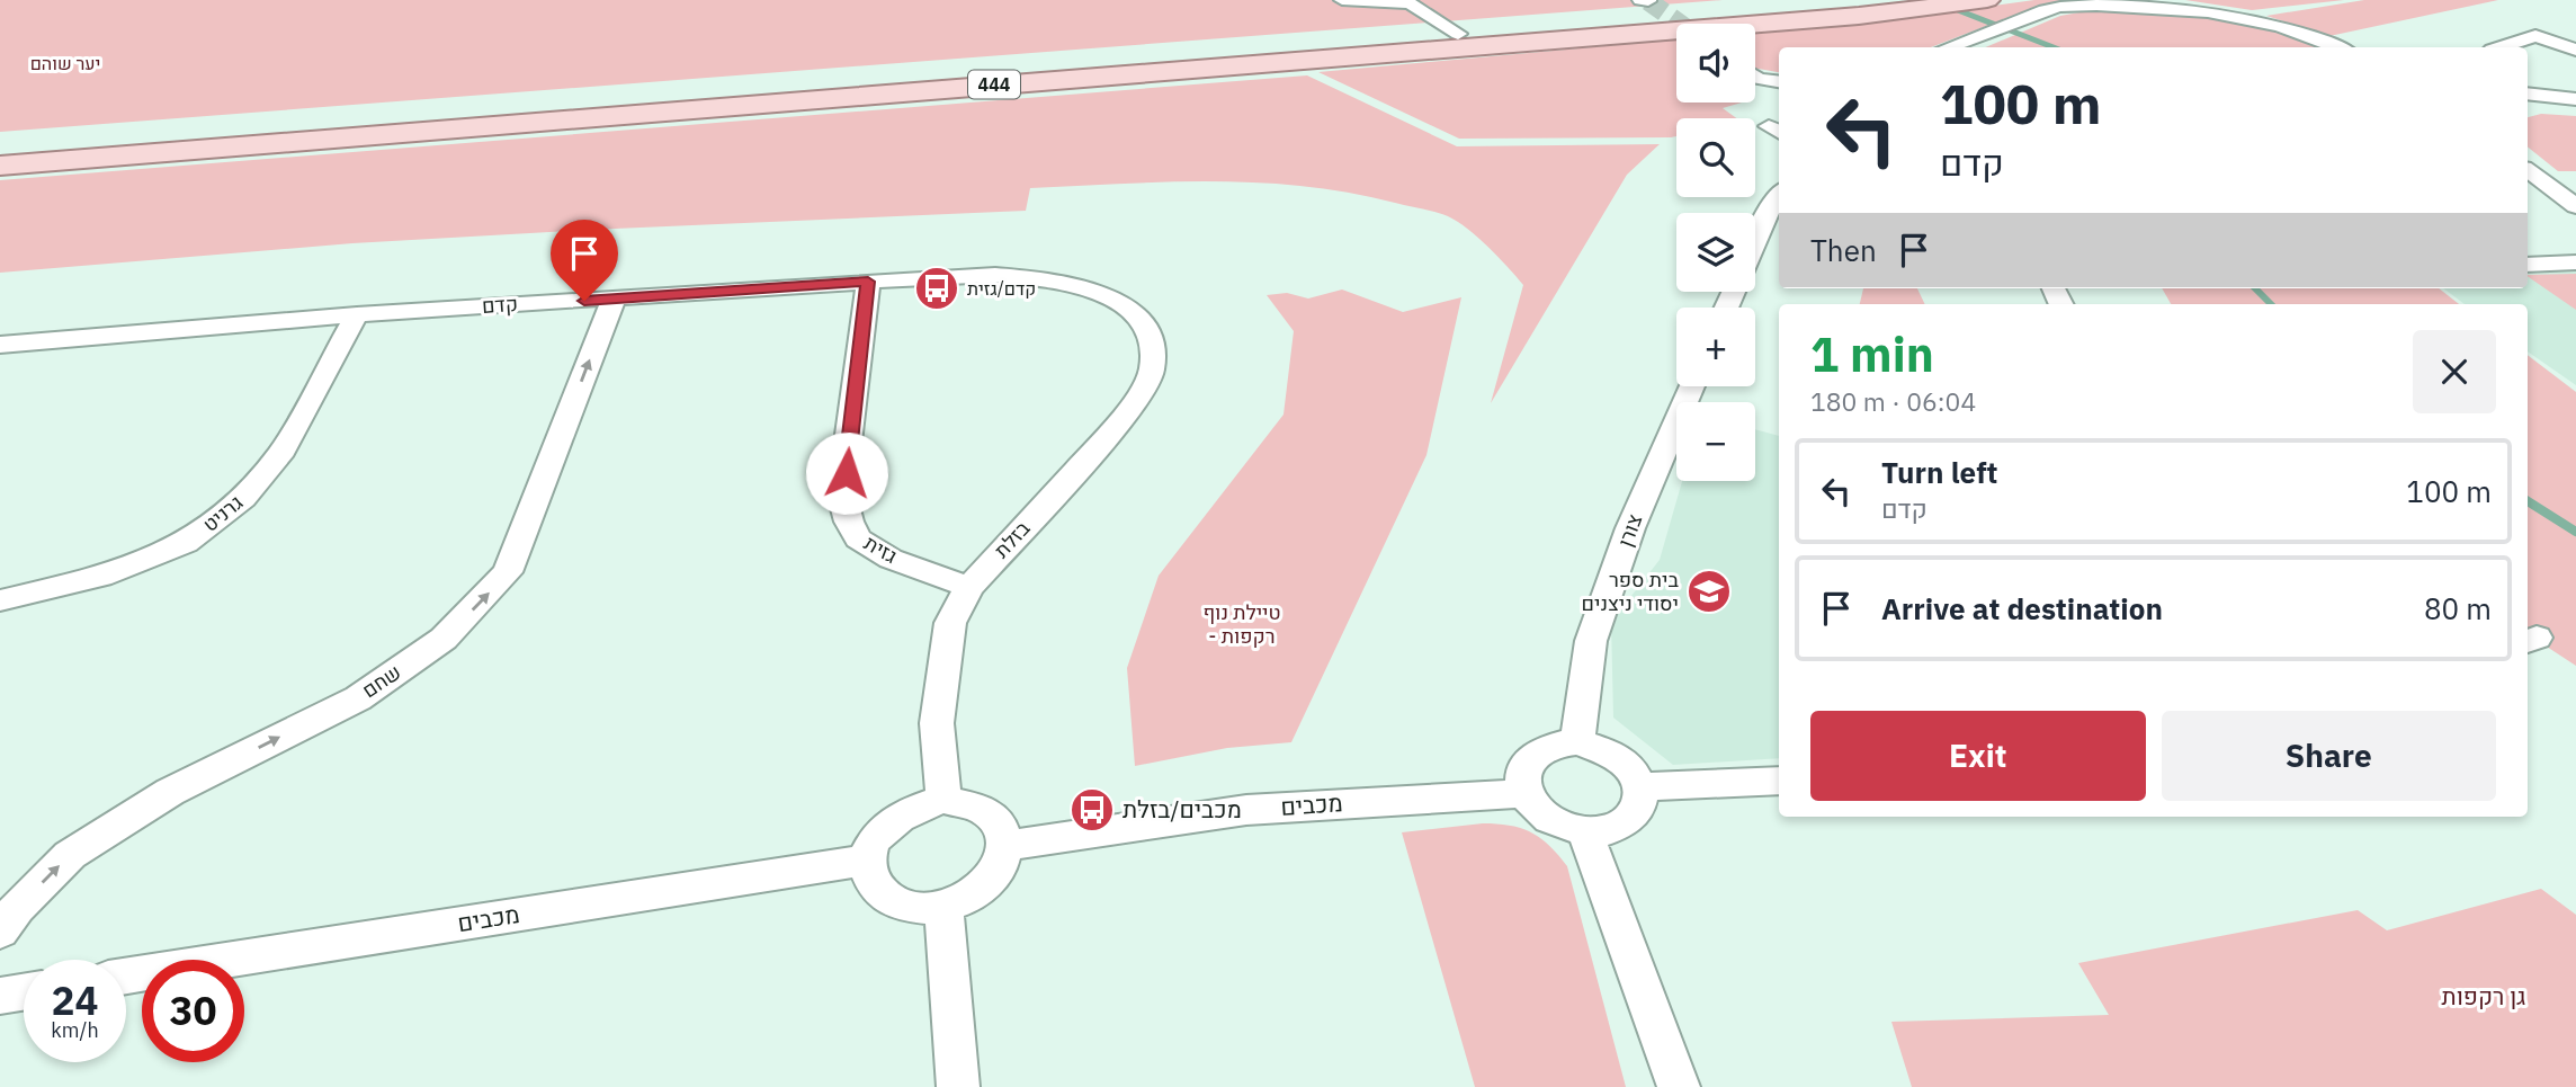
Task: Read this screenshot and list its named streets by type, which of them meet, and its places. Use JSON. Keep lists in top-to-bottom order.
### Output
{
  "streets": {
    "main road": ["444"],
    "street": [
      "קדם",
      "גרניט",
      "צורן",
      "בזלת",
      "גזית",
      "שחם",
      "מכבים"
    ]
  },
  "crossings": [
    ["קדם", "גרניט"],
    ["קדם", "בזלת"],
    ["קדם", "גזית"],
    ["קדם", "שחם"],
    ["צורן", "מכבים"],
    ["בזלת", "גזית"],
    ["בזלת", "מכבים"]
  ],
  "one_way": ["שחם"],
  "parks": ["יער שוהם", "טיילת נוף - רקפות", "גן רקפות"],
  "places": {
    "bus stop": ["קדם/גזית", "מכבים/בזלת"],
    "school or university": ["בית ספר יסודי ניצנים"]
  },
  "page": {
    "map_buttons": ["+", "−"],
    "turn": ["100 m", "קדם"],
    "then": "Then",
    "heading": ["1 min", "180 m · 06:04"],
    "list": [
      {
        "name": "Turn left",
        "note": "קדם",
        "value": "100 m"
      },
      {
        "name": "Arrive at destination",
        "value": "80 m"
      }
    ],
    "buttons": ["Exit", "Share"],
    "speed": "24 km/h",
    "limit": "30"
  }
}
